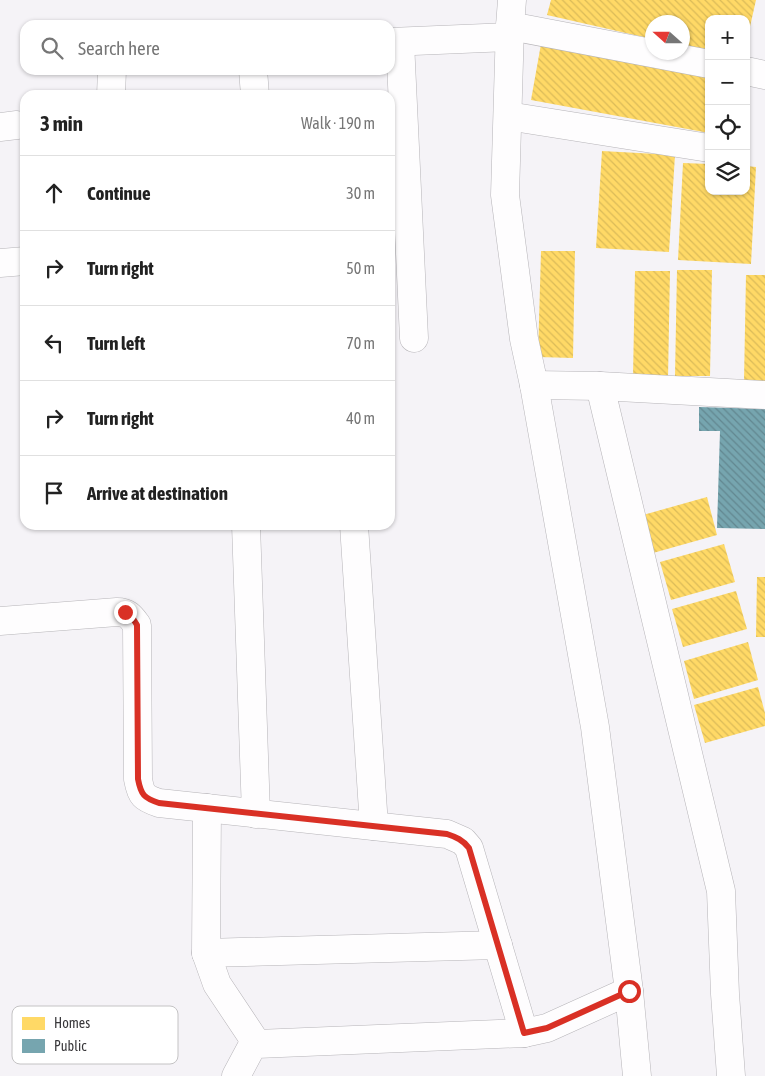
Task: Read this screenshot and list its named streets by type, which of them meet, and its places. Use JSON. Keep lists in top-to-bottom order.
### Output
{
  "legend": ["Homes", "Public"],
  "north": "left",
  "page": {
    "map_buttons": ["+", "−"],
    "search": "Search here",
    "heading": ["3 min", "Walk · 190 m"],
    "list": [
      ["Continue", "30 m"],
      ["Turn right", "50 m"],
      ["Turn left", "70 m"],
      ["Turn right", "40 m"],
      "Arrive at destination"
    ]
  }
}
